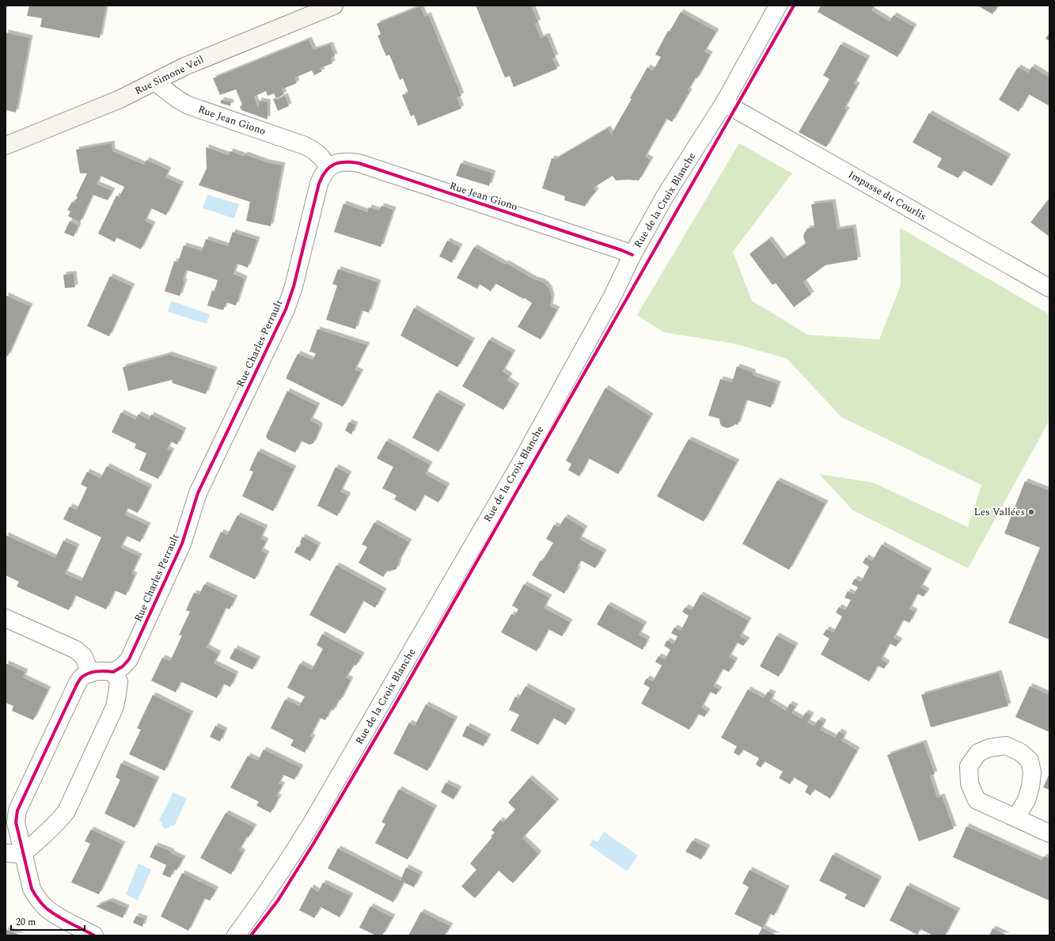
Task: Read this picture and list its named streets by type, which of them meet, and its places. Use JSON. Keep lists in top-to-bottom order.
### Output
{
  "streets": {
    "main road": ["Rue Simone Veil"],
    "street": [
      "Rue Jean Giono",
      "Impasse du Courlis",
      "Rue de la Croix Blanche",
      "Rue Charles Perrault"
    ]
  },
  "crossings": [
    ["Rue Simone Veil", "Rue Jean Giono"],
    ["Rue Jean Giono", "Rue de la Croix Blanche"],
    ["Rue Jean Giono", "Rue Charles Perrault"],
    ["Impasse du Courlis", "Rue de la Croix Blanche"]
  ],
  "places": ["Les Vallées"],
  "scale_bar": "20 m"
}
